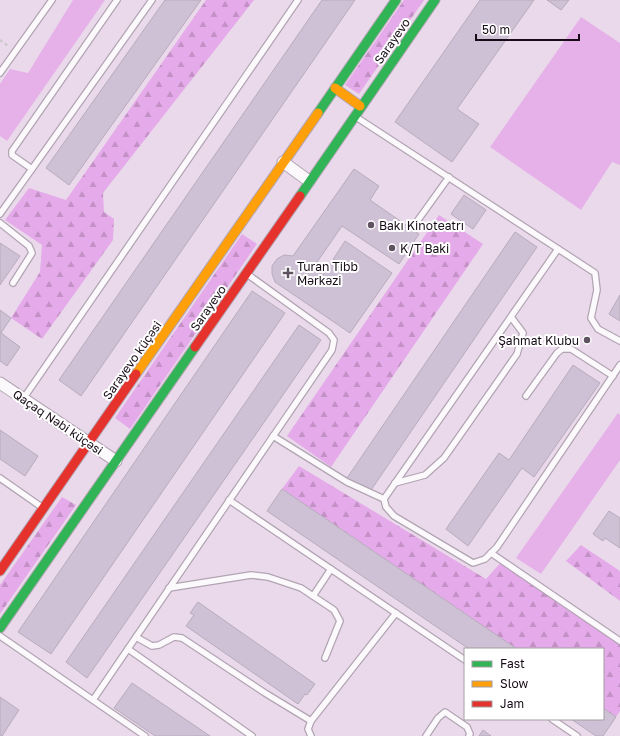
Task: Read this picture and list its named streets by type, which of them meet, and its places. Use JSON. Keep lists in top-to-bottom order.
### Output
{
  "streets": {
    "street": ["Sarayevo", "Sarayevo küçəsi", "Qaçaq Nəbi küçəsi"]
  },
  "crossings": [
    ["Sarayevo", "Sarayevo küçəsi"],
    ["Sarayevo", "Qaçaq Nəbi küçəsi"],
    ["Sarayevo küçəsi", "Qaçaq Nəbi küçəsi"]
  ],
  "places": {
    "other": ["Bakı Kinoteatrı", "K/T Baki", "Şahmat Klubu"],
    "health": ["Turan Tibb Mərkəzi"]
  },
  "legend": ["Fast", "Slow", "Jam"],
  "scale_bar": "50 m"
}
